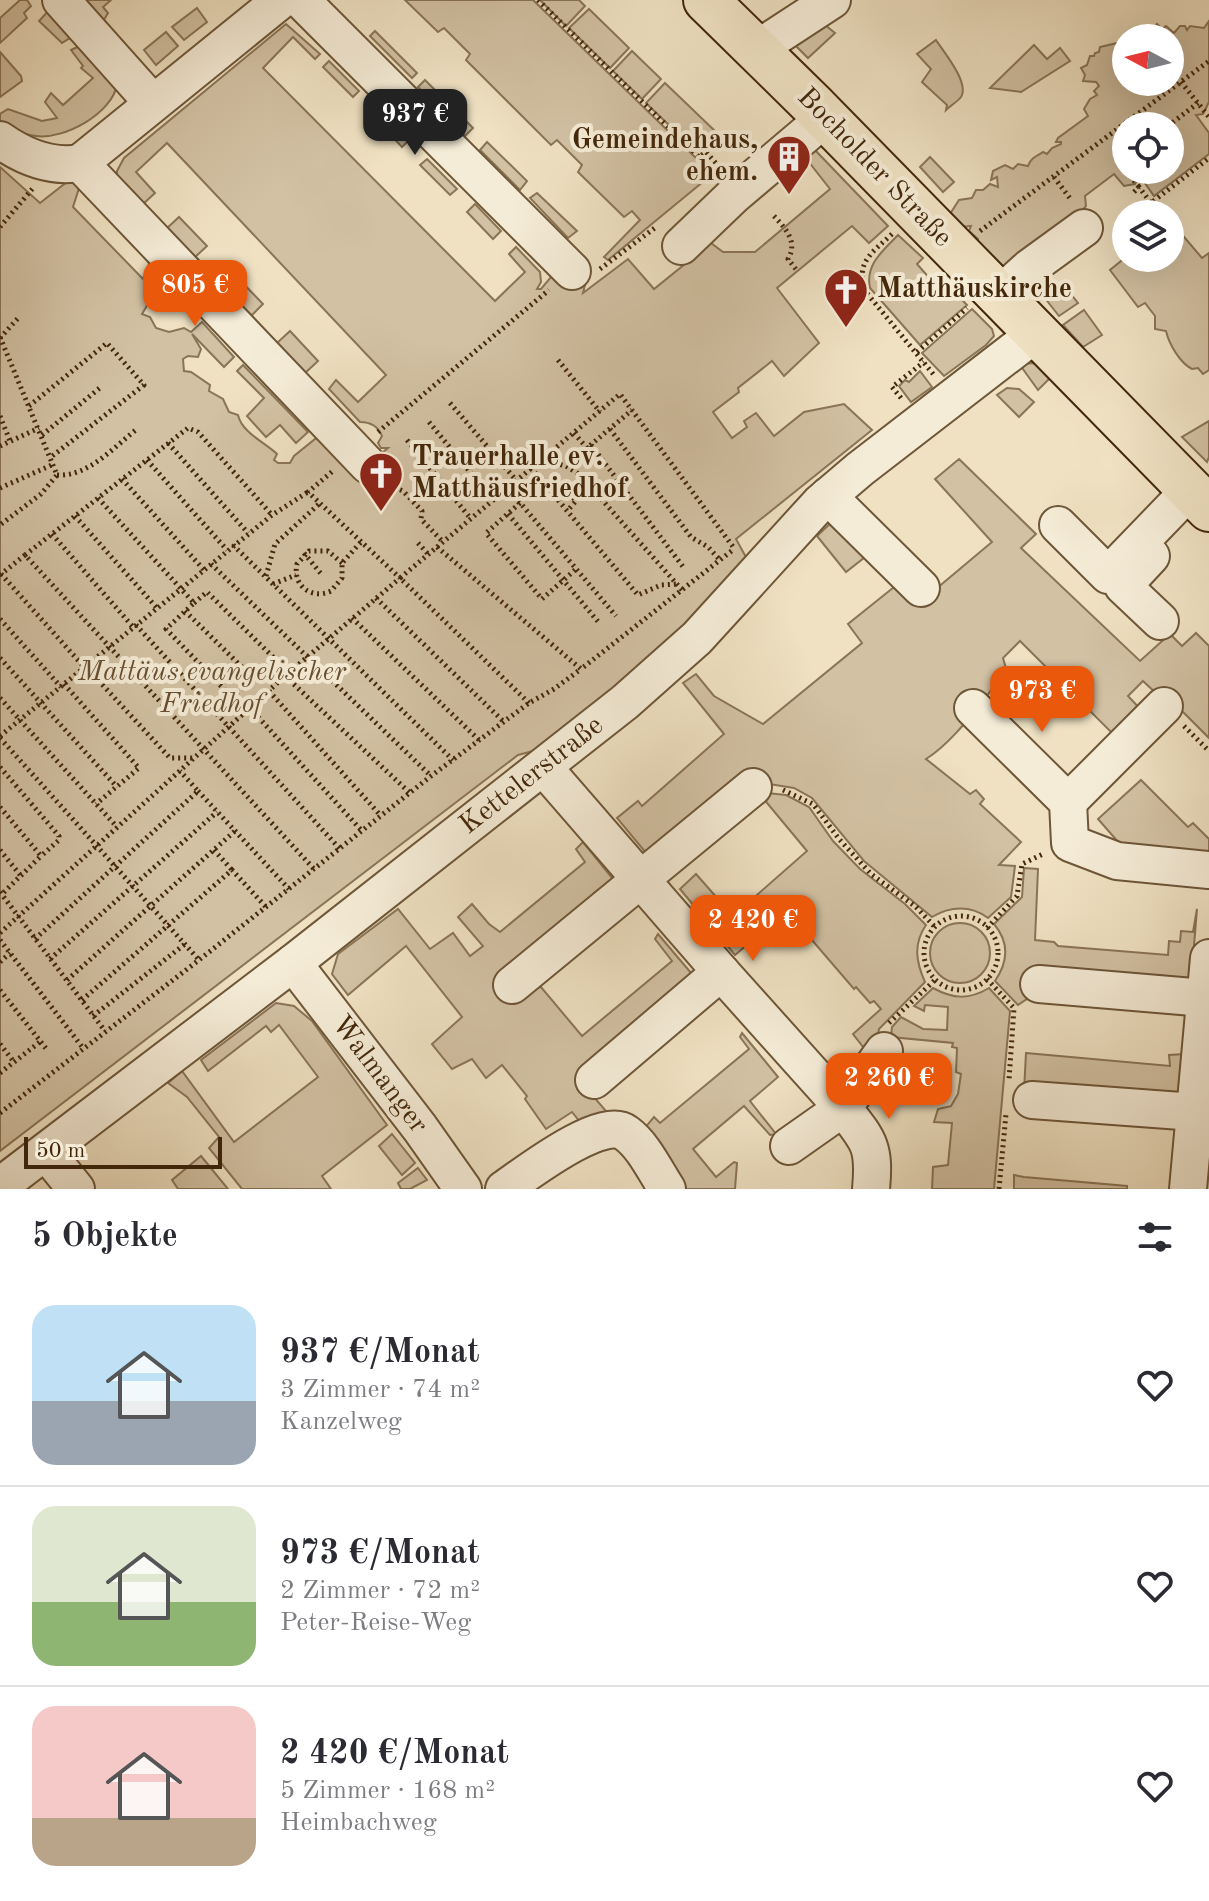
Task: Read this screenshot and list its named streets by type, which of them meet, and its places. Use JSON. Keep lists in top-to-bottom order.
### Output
{
  "streets": {
    "main road": ["Bocholder Straße"],
    "street": ["Kettelerstraße", "Walmanger"]
  },
  "crossings": [
    ["Bocholder Straße", "Kettelerstraße"],
    ["Kettelerstraße", "Walmanger"]
  ],
  "parks": ["Mattäus evangelischer Friedhof"],
  "places": {
    "building": ["Gemeindehaus, ehem."],
    "church": ["Matthäuskirche", "Trauerhalle ev. Matthäusfriedhof"]
  },
  "scale_bar": "50 m",
  "north": "left",
  "page": {
    "price": [
      "937 €",
      "805 €",
      "973 €",
      "2 420 €",
      "2 260 €"
    ],
    "scale": "50 m",
    "heading": "5 Objekte",
    "list": [
      {
        "name": "937 €/Monat",
        "note": "3 Zimmer · 74 m² · Kanzelweg"
      },
      {
        "name": "973 €/Monat",
        "note": "2 Zimmer · 72 m² · Peter-Reise-Weg"
      },
      {
        "name": "2 420 €/Monat",
        "note": "5 Zimmer · 168 m² · Heimbachweg"
      }
    ]
  }
}
